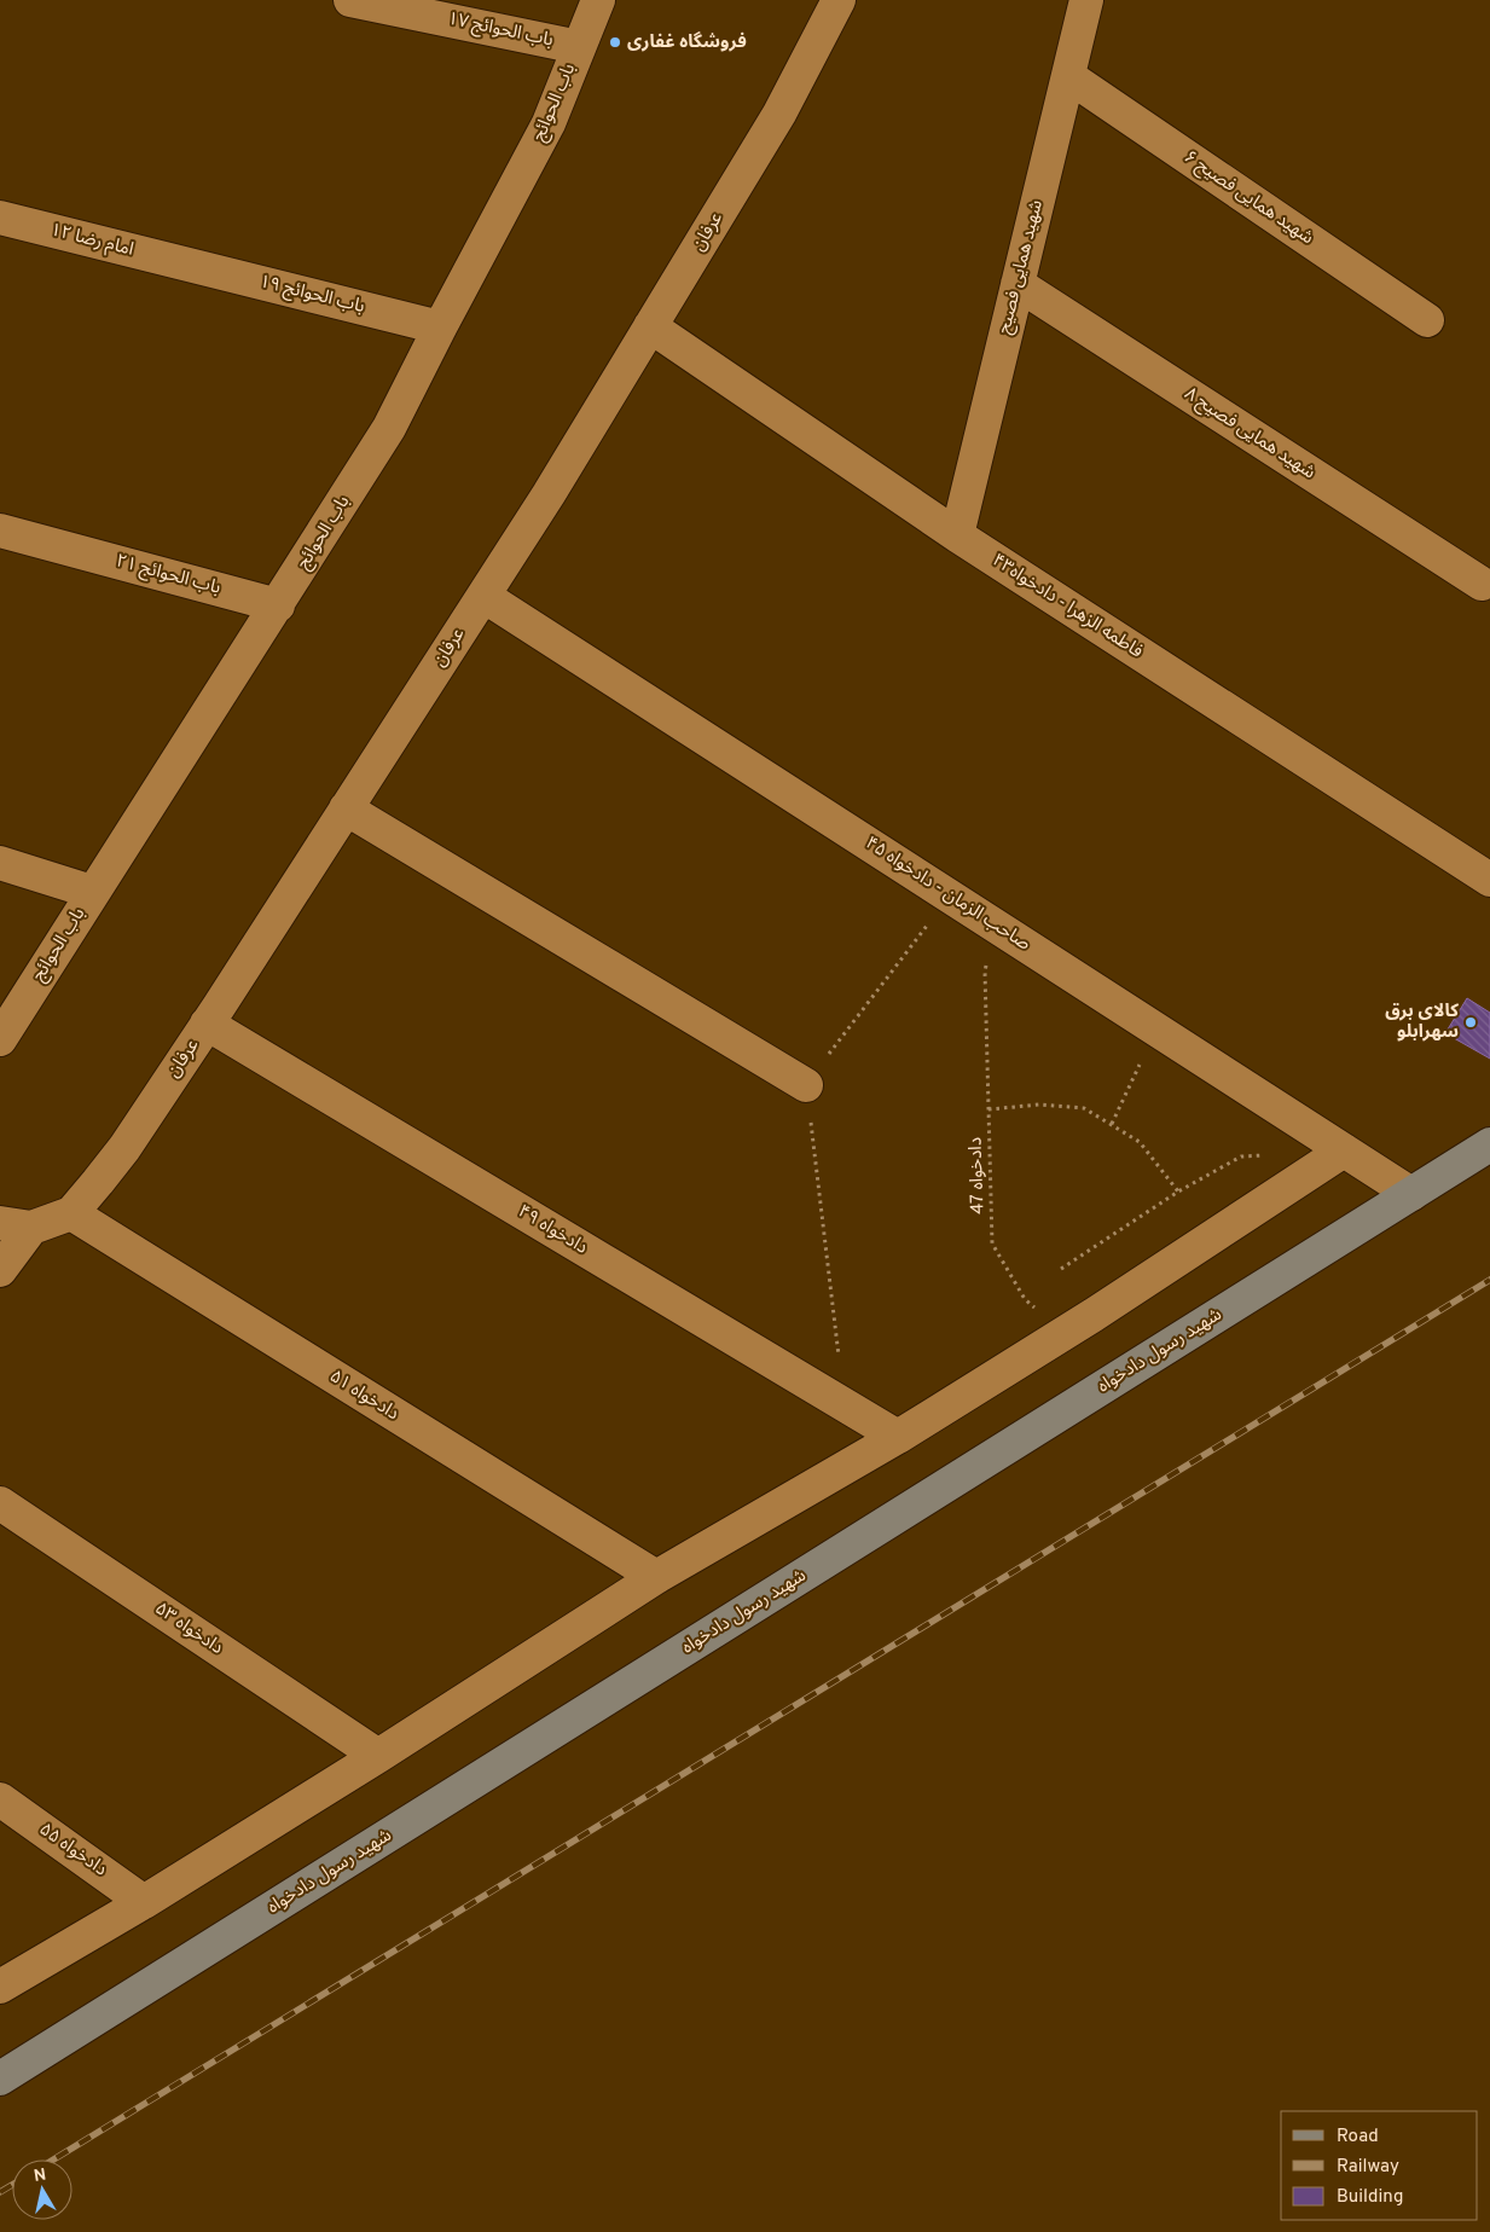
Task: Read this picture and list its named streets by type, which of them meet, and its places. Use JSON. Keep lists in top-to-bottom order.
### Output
{
  "streets": {
    "street": [
      "باب الحوائج ۱۷",
      "باب الحوائج",
      "شهید همایی فصیح ۶",
      "عرفان",
      "امام رضا ۱۲",
      "شهید همایی فصیح",
      "باب الحوائج ۱۹",
      "شهید همایی فصیح ۸",
      "باب الحوائج ۲۱",
      "فاطمه الزهرا - دادخواه۴۳",
      "صاحب الزمان - دادخواه ۴۵",
      "دادخواه ۴۹",
      "شهید رسول دادخواه",
      "دادخواه ۵۱",
      "دادخواه ۵۳",
      "دادخواه ۵۵"
    ],
    "path": ["دادخواه 47"]
  },
  "crossings": [
    ["باب الحوائج ۱۷", "باب الحوائج"],
    ["باب الحوائج", "باب الحوائج ۱۹"],
    ["باب الحوائج", "باب الحوائج ۲۱"],
    ["شهید همایی فصیح ۶", "شهید همایی فصیح"],
    ["عرفان", "فاطمه الزهرا - دادخواه۴۳"],
    ["عرفان", "صاحب الزمان - دادخواه ۴۵"],
    ["عرفان", "دادخواه ۴۹"],
    ["عرفان", "دادخواه ۵۱"],
    ["امام رضا ۱۲", "باب الحوائج ۱۹"],
    ["شهید همایی فصیح", "شهید همایی فصیح ۸"],
    ["شهید همایی فصیح", "فاطمه الزهرا - دادخواه۴۳"],
    ["صاحب الزمان - دادخواه ۴۵", "دادخواه 47"],
    ["صاحب الزمان - دادخواه ۴۵", "شهید رسول دادخواه"]
  ],
  "places": ["فروشگاه غفاری", "کالای برق سهرابلو"],
  "legend": ["Road", "Railway", "Building"],
  "north": "top"
}
